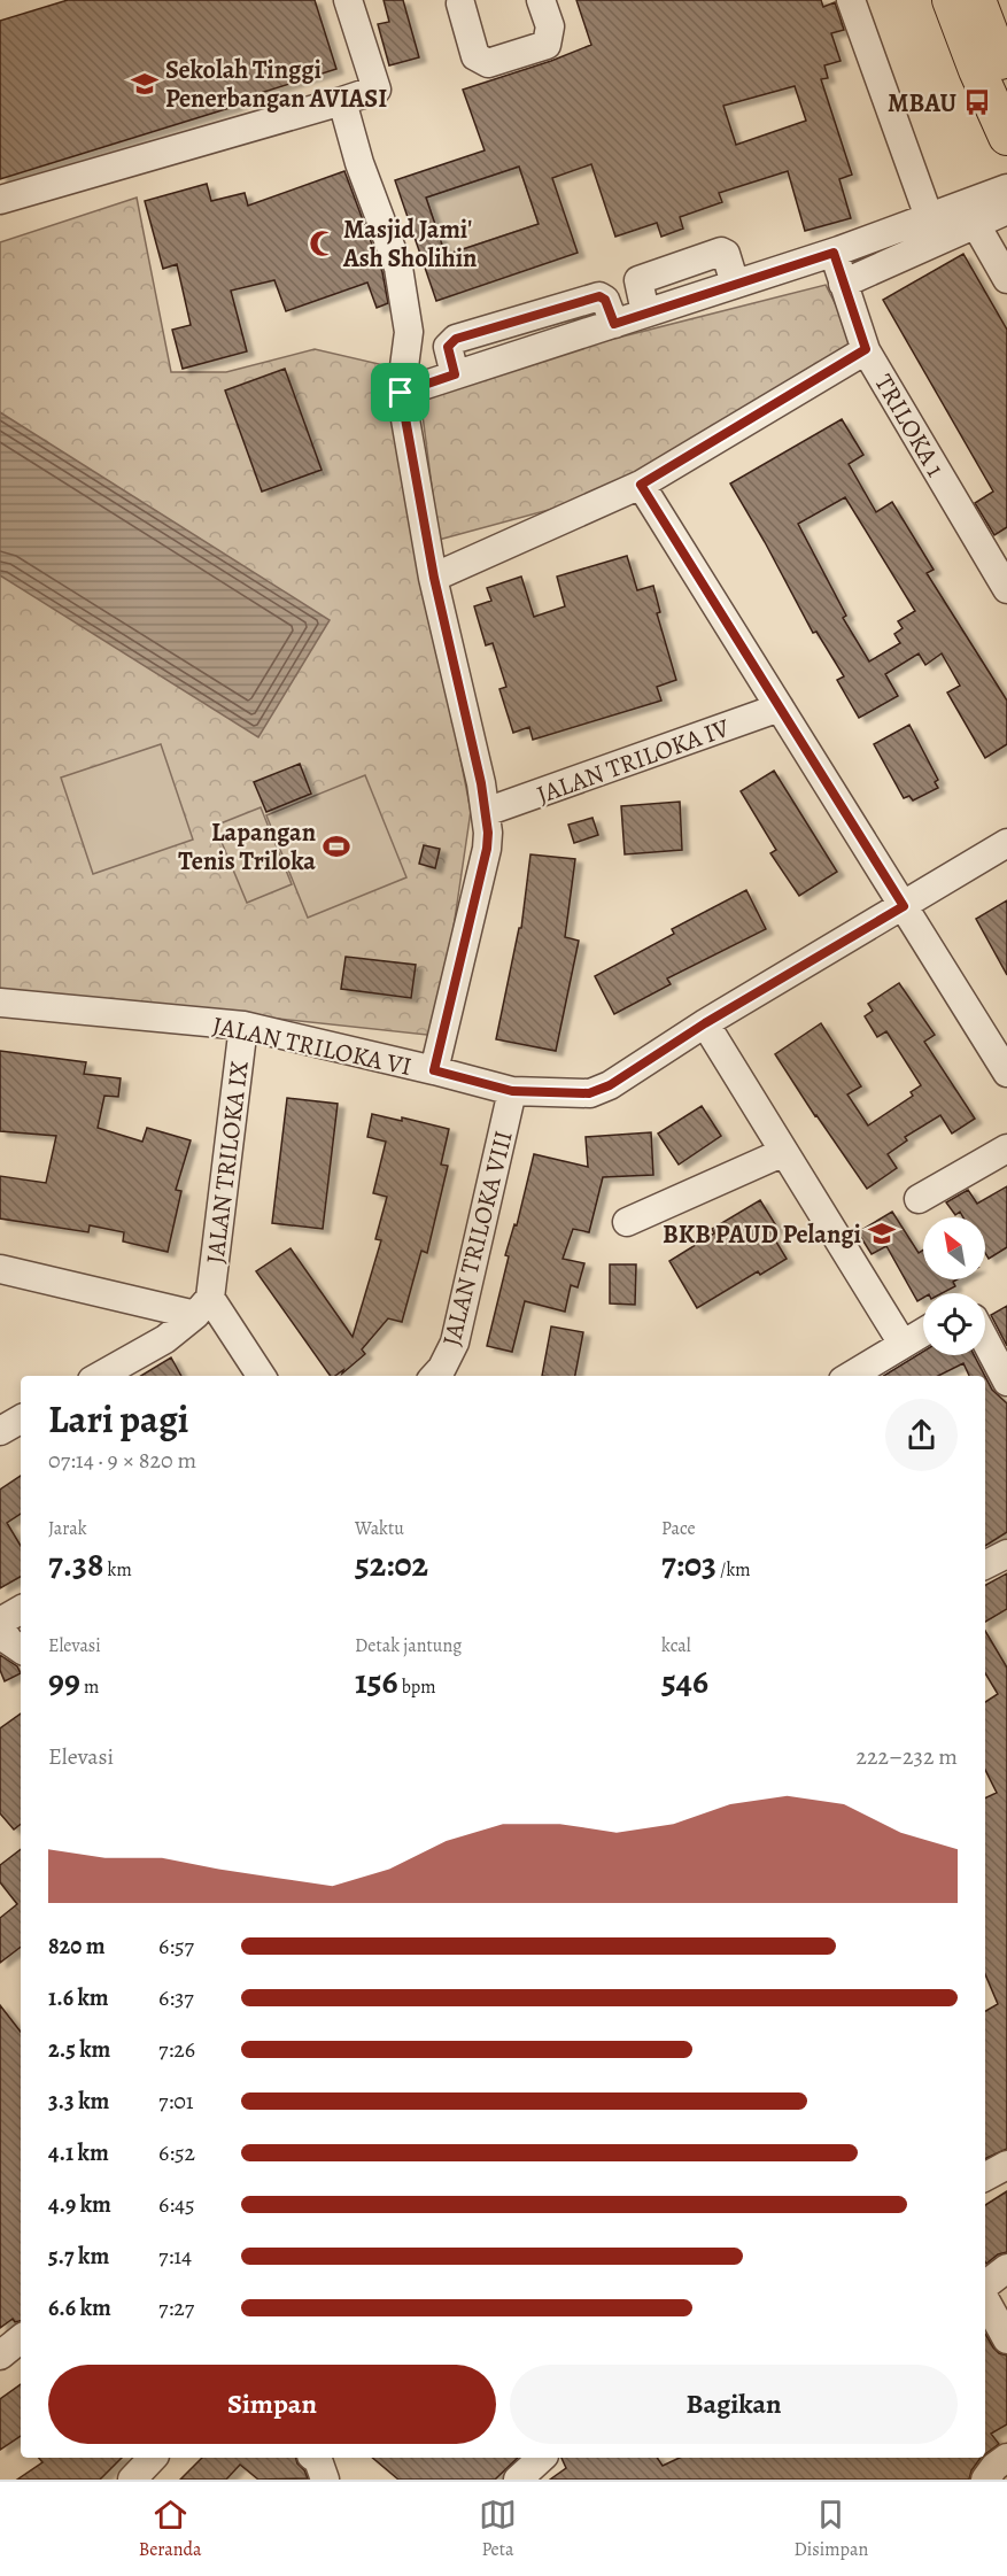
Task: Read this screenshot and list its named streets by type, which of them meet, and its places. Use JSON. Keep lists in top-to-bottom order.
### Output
{
  "streets": {
    "street": [
      "TRILOKA 1",
      "JALAN TRILOKA IV",
      "JALAN TRILOKA VI",
      "JALAN TRILOKA IX",
      "JALAN TRILOKA VIII"
    ]
  },
  "crossings": [
    ["JALAN TRILOKA VI", "JALAN TRILOKA IX"],
    ["JALAN TRILOKA VI", "JALAN TRILOKA VIII"]
  ],
  "places": {
    "school or university": ["Sekolah Tinggi Penerbangan AVIASI", "BKB PAUD Pelangi"],
    "bus stop": ["MBAU"],
    "mosque": ["Masjid Jami' Ash Sholihin"],
    "sports": ["Lapangan Tenis Triloka"]
  },
  "north": "top left",
  "page": {
    "heading": ["Lari pagi", "07:14 · 9 × 820 m"],
    "stats": [
      ["Jarak", "7.38 km"],
      ["Waktu", "52:02"],
      ["Pace", "7:03 /km"],
      ["Elevasi", "99 m"],
      ["Detak jantung", "156 bpm"],
      ["kcal", "546"]
    ],
    "chart": ["Elevasi", "222–232 m"],
    "list": [
      {
        "name": "820 m",
        "note": "6:57"
      },
      {
        "name": "1.6 km",
        "note": "6:37"
      },
      {
        "name": "2.5 km",
        "note": "7:26"
      },
      {
        "name": "3.3 km",
        "note": "7:01"
      },
      {
        "name": "4.1 km",
        "note": "6:52"
      },
      {
        "name": "4.9 km",
        "note": "6:45"
      },
      {
        "name": "5.7 km",
        "note": "7:14"
      },
      {
        "name": "6.6 km",
        "note": "7:27"
      }
    ],
    "buttons": ["Simpan", "Bagikan"],
    "tabs": ["Beranda", "Peta", "Disimpan"]
  }
}
